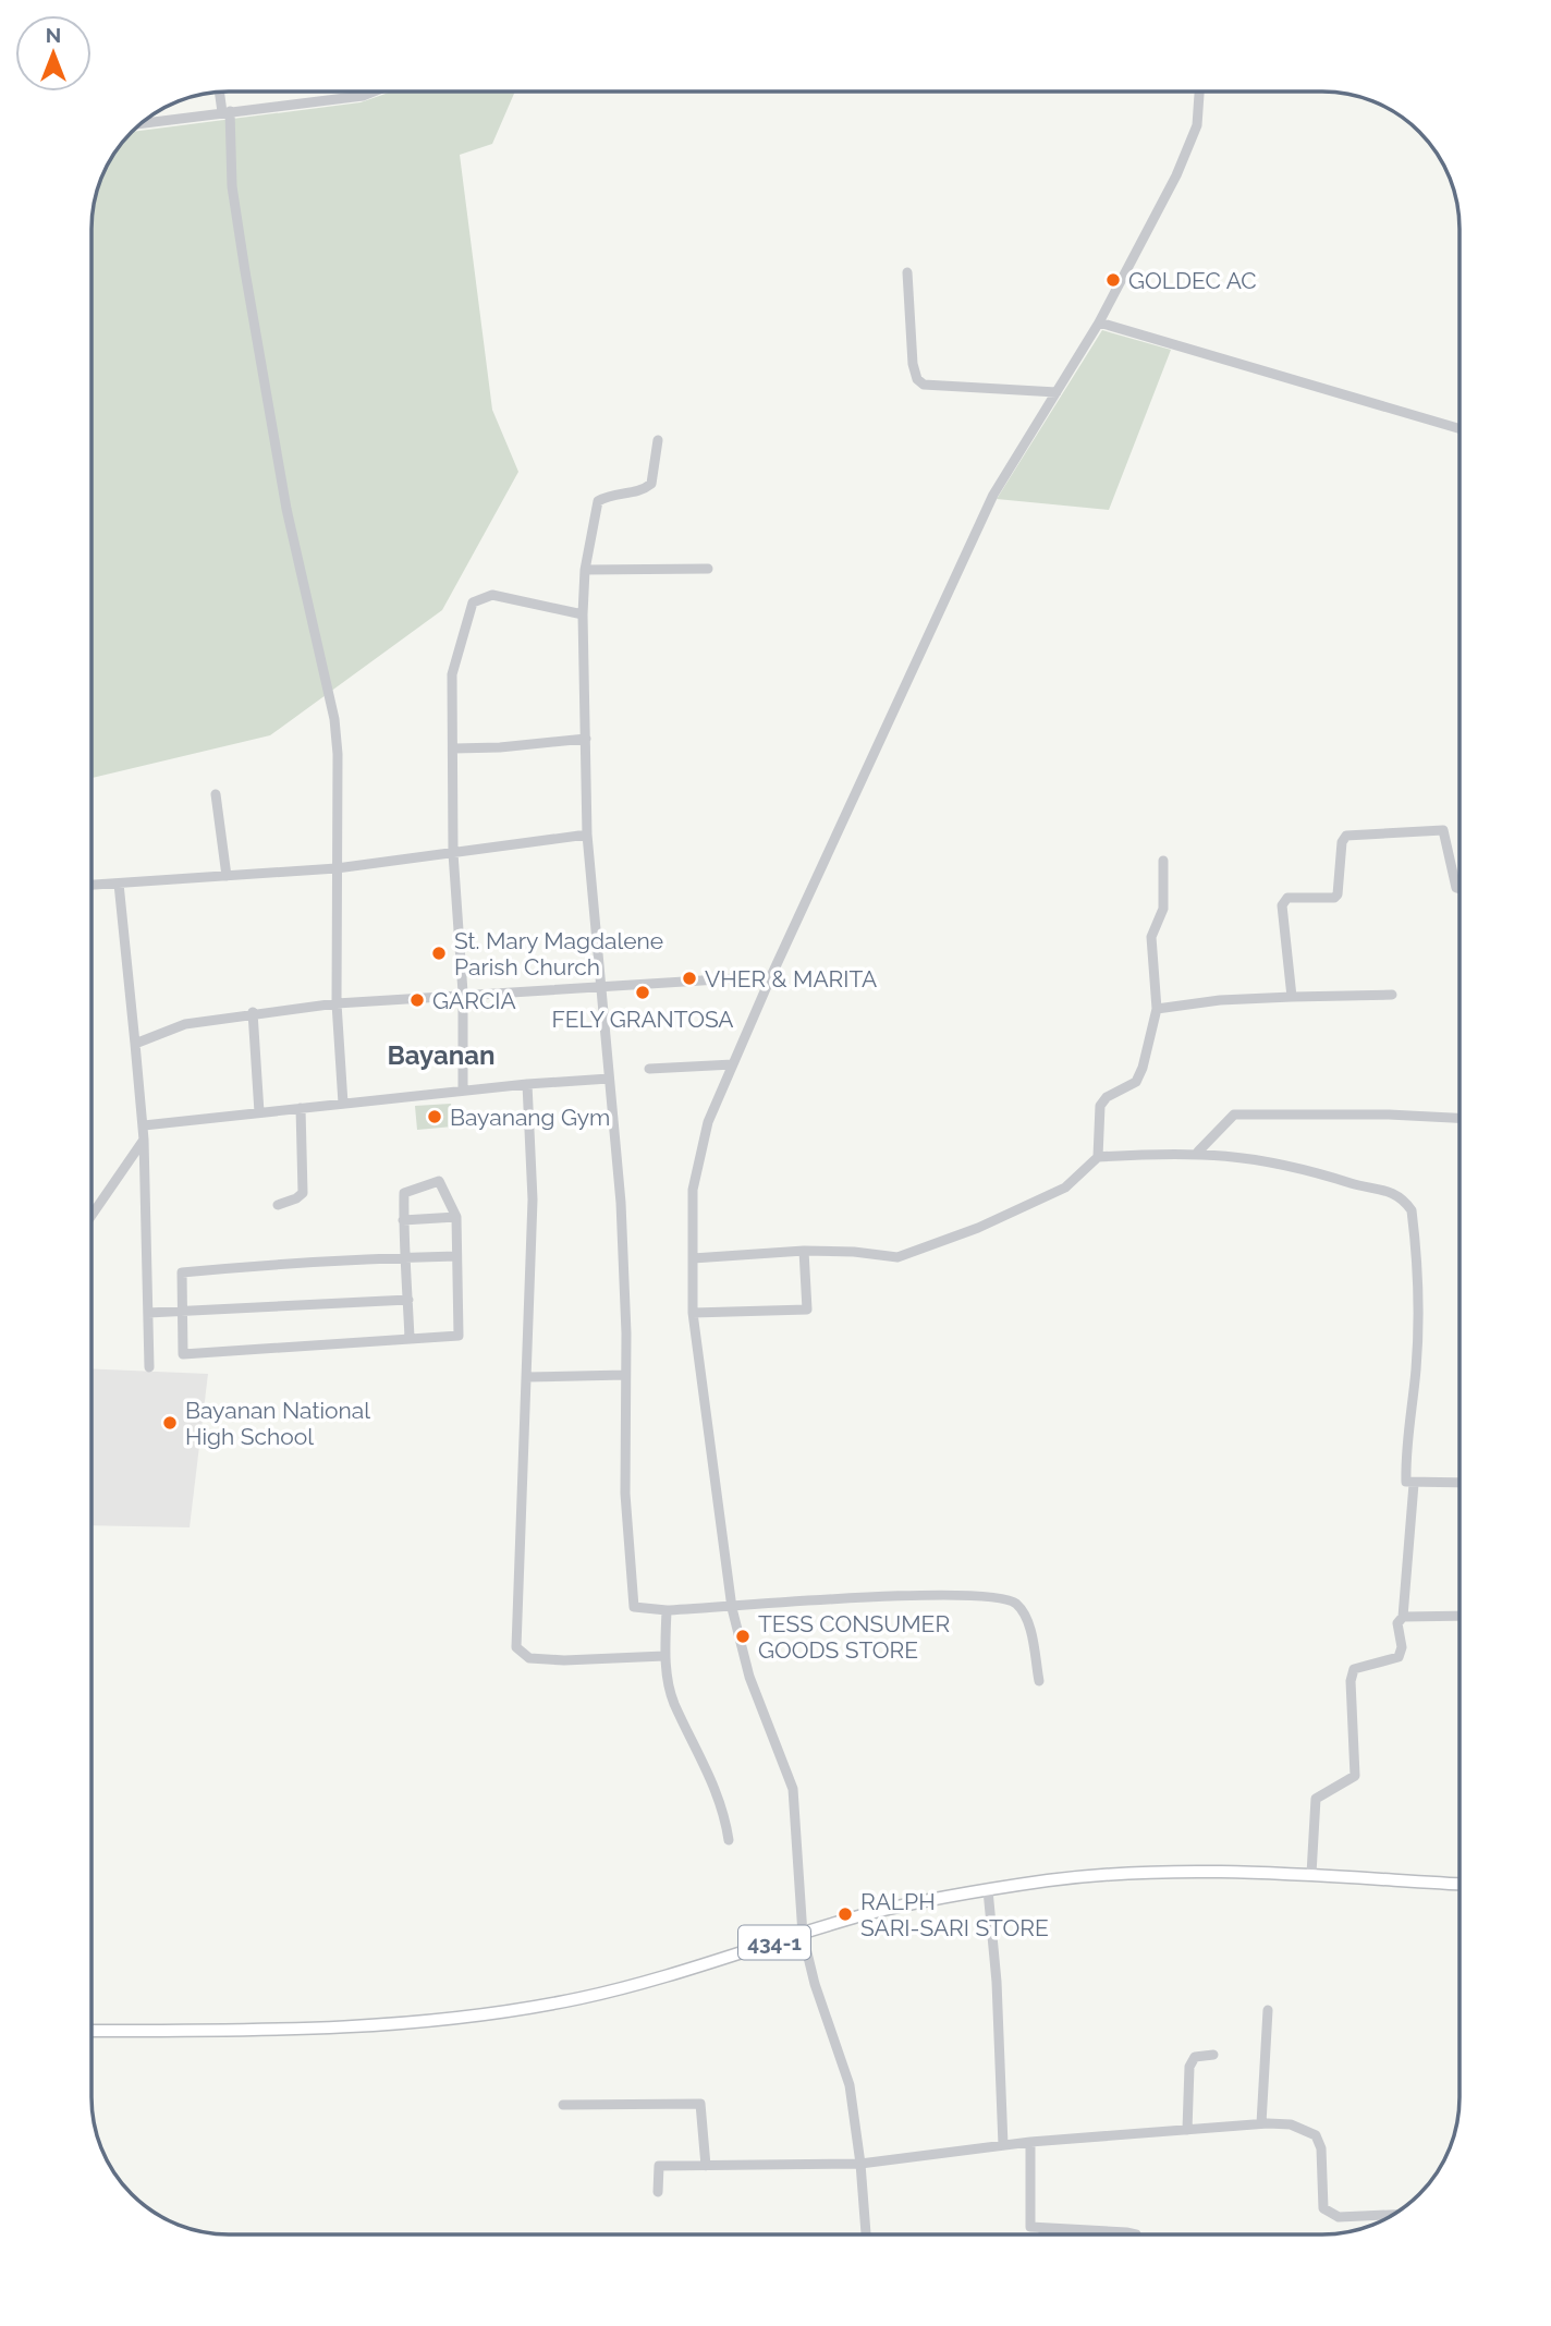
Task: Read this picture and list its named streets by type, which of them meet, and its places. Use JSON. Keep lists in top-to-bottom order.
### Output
{
  "streets": {
    "main road": ["434-1"]
  },
  "districts": ["Bayanan"],
  "places": [
    "GOLDEC AC",
    "St. Mary Magdalene Parish Church",
    "VHER & MARITA",
    "FELY GRANTOSA",
    "GARCIA",
    "Bayanang Gym",
    "Bayanan National High School",
    "TESS CONSUMER GOODS STORE",
    "RALPH SARI-SARI STORE"
  ],
  "north": "top"
}
